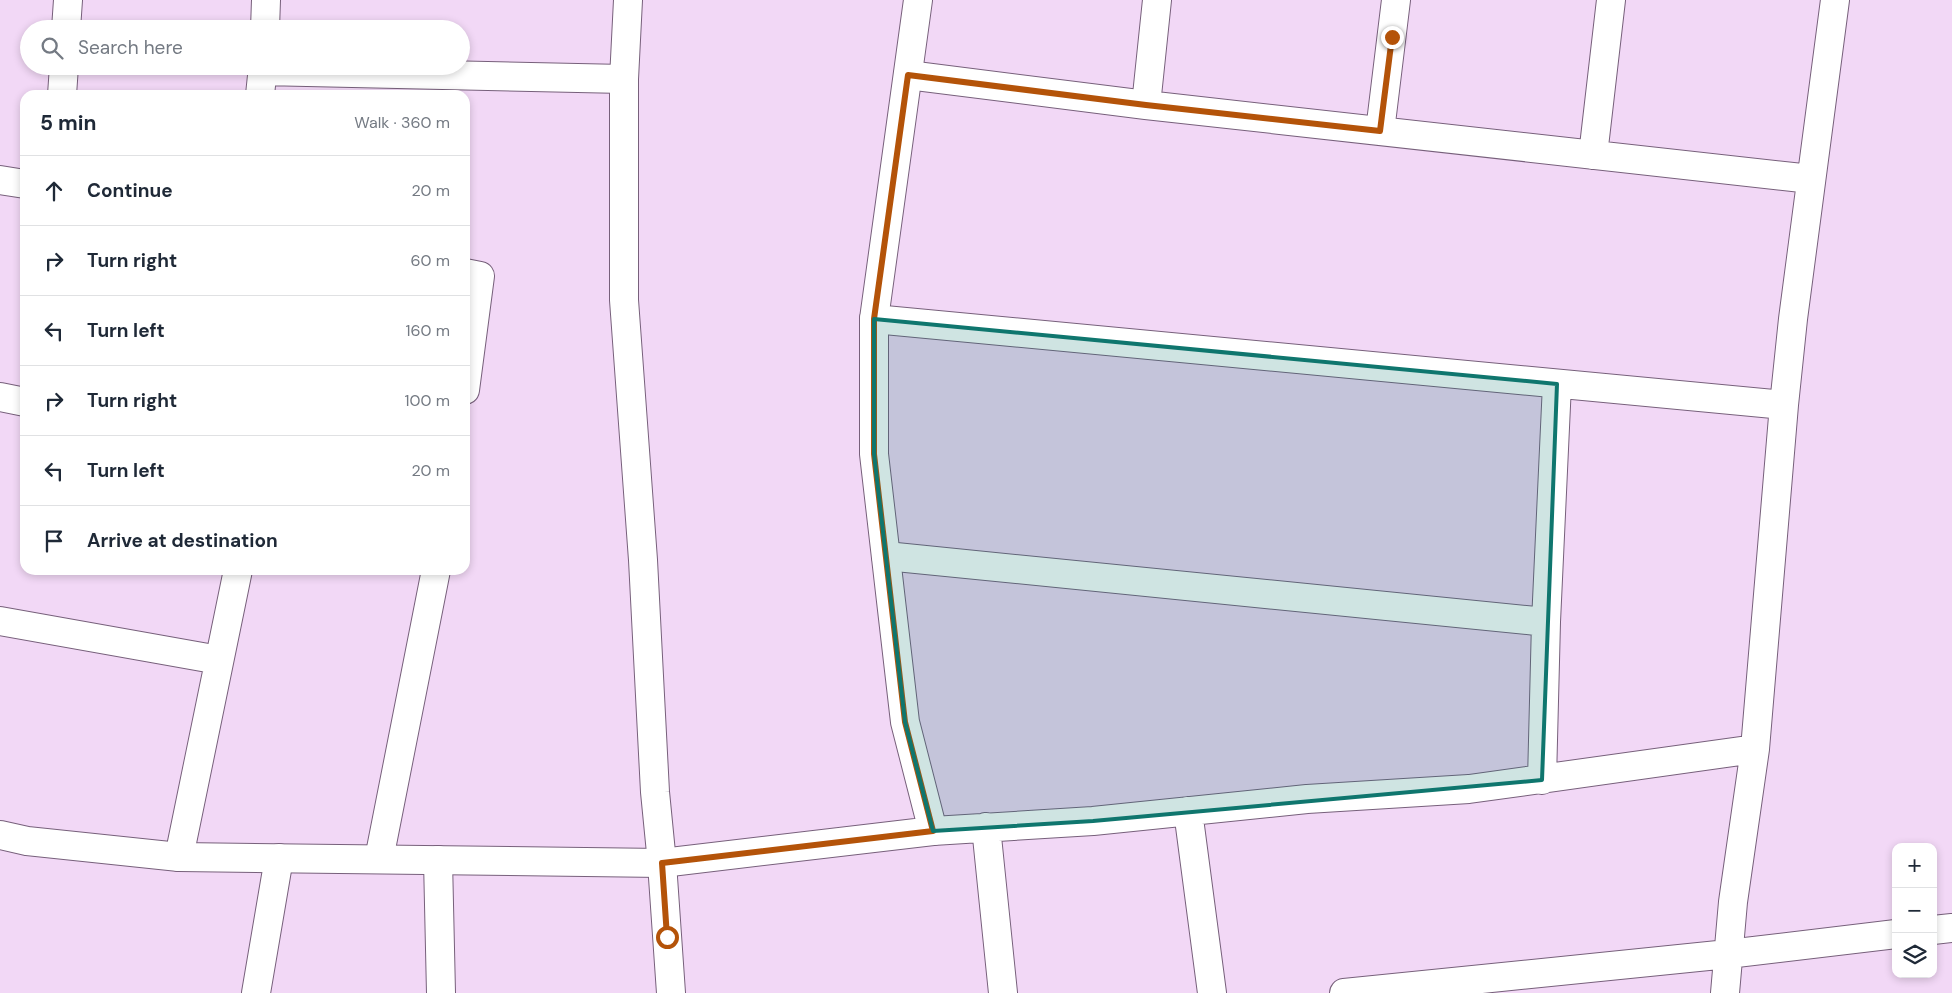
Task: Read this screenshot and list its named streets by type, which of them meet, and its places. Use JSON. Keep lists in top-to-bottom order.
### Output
{
  "page": {
    "search": "Search here",
    "heading": ["5 min", "Walk · 360 m"],
    "list": [
      ["Continue", "20 m"],
      ["Turn right", "60 m"],
      ["Turn left", "160 m"],
      ["Turn right", "100 m"],
      ["Turn left", "20 m"],
      "Arrive at destination"
    ],
    "map_buttons": ["+", "−"]
  }
}
